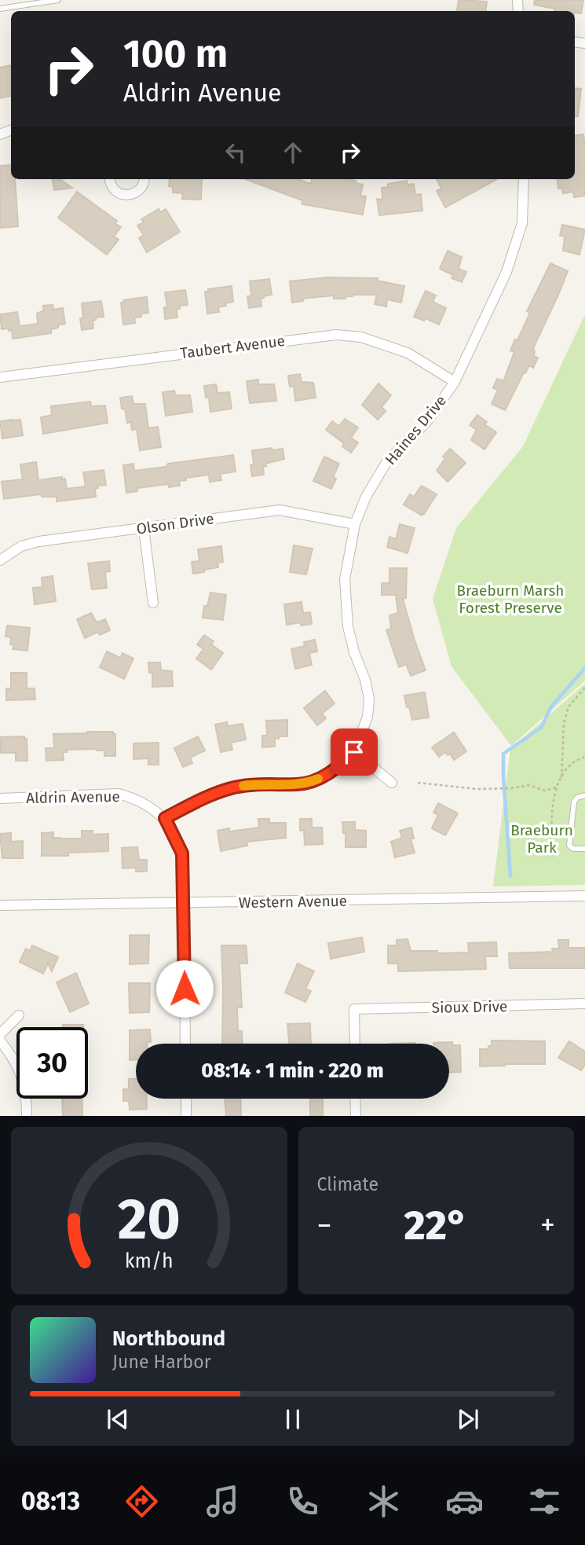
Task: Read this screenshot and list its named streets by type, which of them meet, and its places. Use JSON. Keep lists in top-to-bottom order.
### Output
{
  "streets": {
    "street": [
      "Taubert Avenue",
      "Haines Drive",
      "Olson Drive",
      "Aldrin Avenue",
      "Western Avenue",
      "Sioux Drive"
    ]
  },
  "crossings": [
    ["Taubert Avenue", "Haines Drive"],
    ["Haines Drive", "Olson Drive"]
  ],
  "parks": ["Braeburn Marsh Forest Preserve", "Braeburn Park"],
  "page": {
    "turn": ["100 m", "Aldrin Avenue"],
    "limit": "30",
    "trip": "08:14 · 1 min · 220 m",
    "tile": "Climate",
    "heat": ["−", "22°", "+"],
    "song": ["Northbound", "June Harbor"],
    "tabs": "08:13",
    "gauge": ["20", "km/h"]
  }
}
